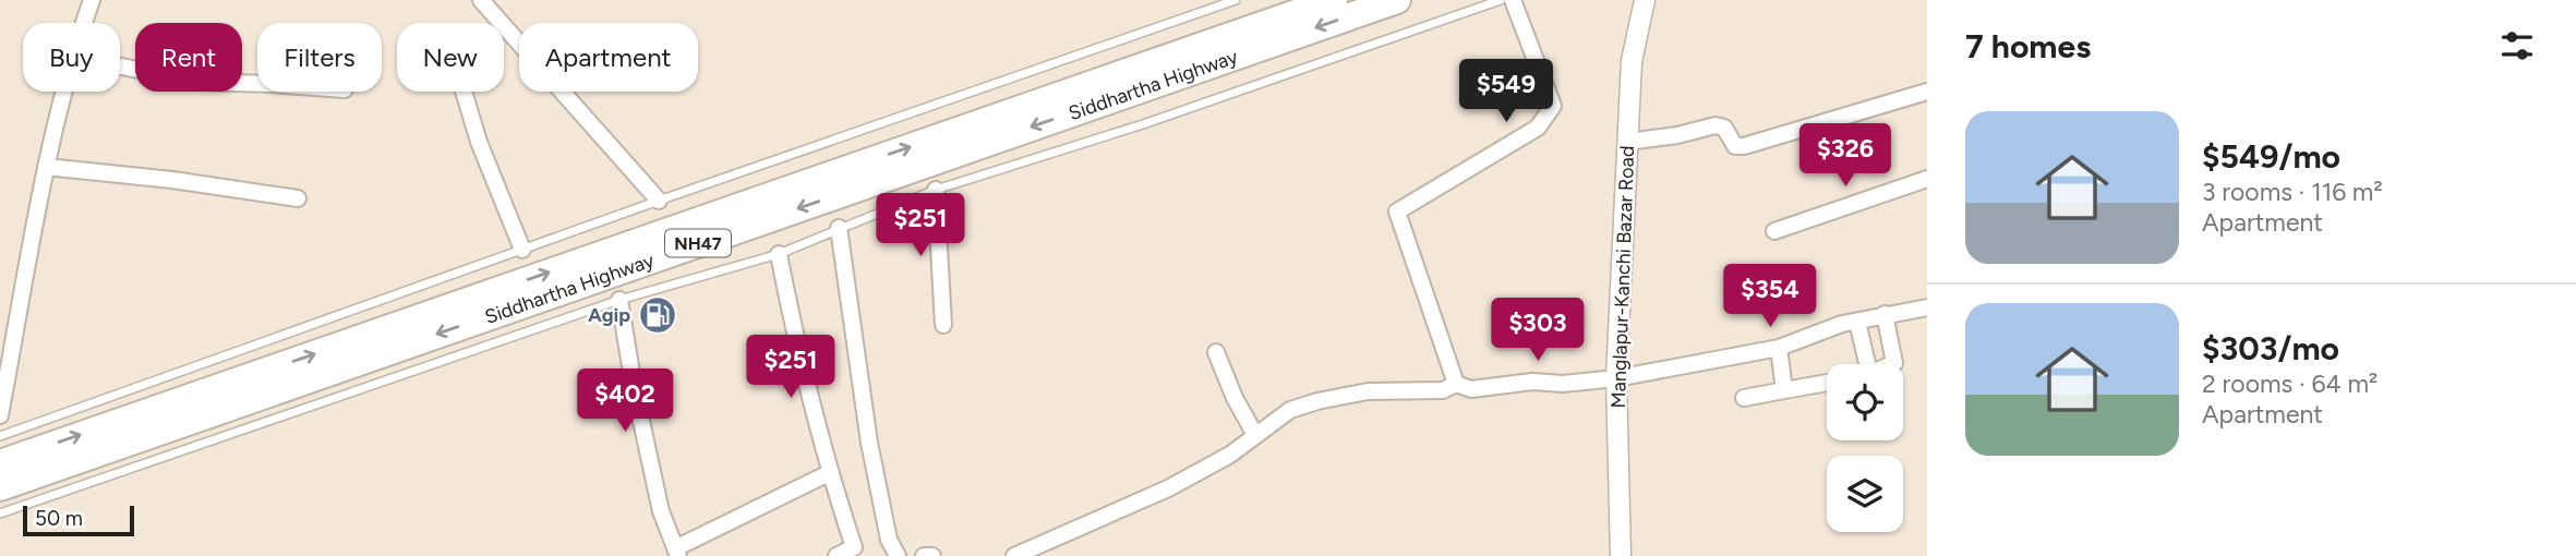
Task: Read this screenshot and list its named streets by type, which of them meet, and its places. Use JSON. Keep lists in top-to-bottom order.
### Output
{
  "streets": {
    "highway": ["Siddhartha Highway", "NH47"],
    "street": ["Manglapur-Kanchi Bazar Road"]
  },
  "places": {
    "fuel station": ["Agip"]
  },
  "scale_bar": "50 m",
  "page": {
    "heading": "7 homes",
    "chip": [
      "Buy",
      "Rent",
      "Filters",
      "New",
      "Apartment"
    ],
    "price": [
      "$549",
      "$326",
      "$251",
      "$354",
      "$303",
      "$251",
      "$402"
    ],
    "list": [
      {
        "name": "$549/mo",
        "note": "3 rooms · 116 m² · Apartment"
      },
      {
        "name": "$303/mo",
        "note": "2 rooms · 64 m² · Apartment"
      }
    ],
    "scale": "50 m"
  }
}
